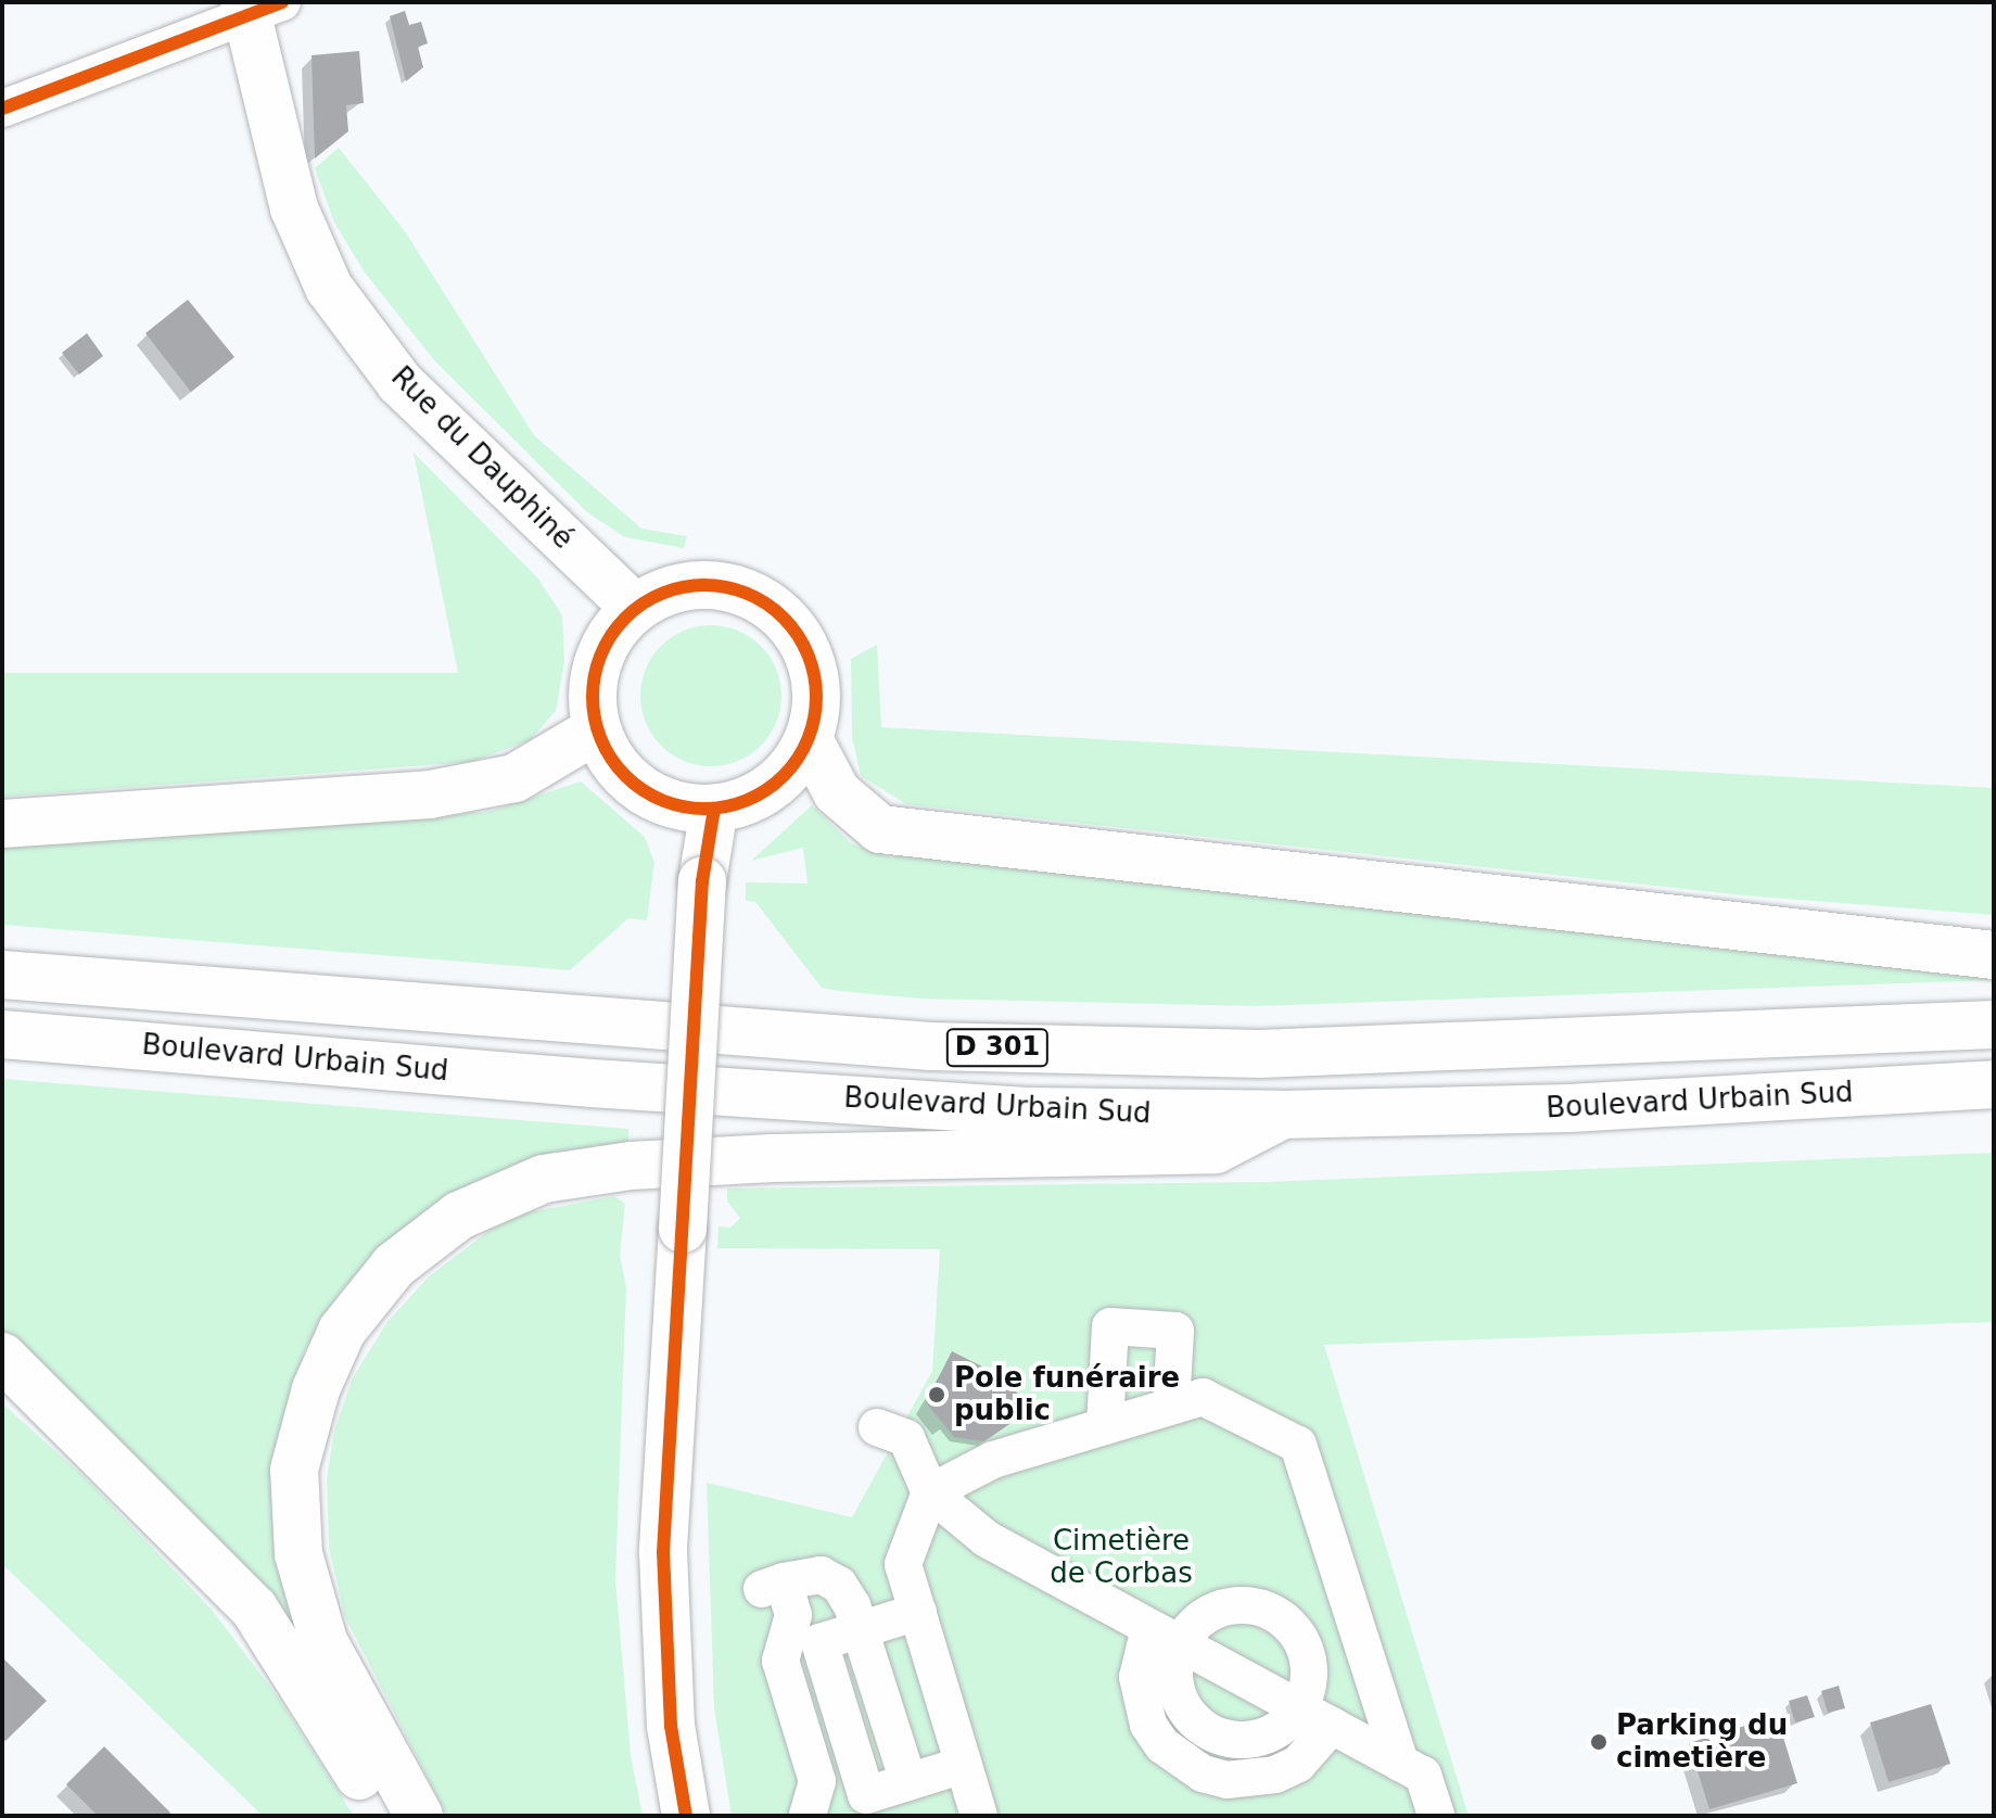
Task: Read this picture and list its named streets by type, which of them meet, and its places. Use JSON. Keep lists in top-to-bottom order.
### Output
{
  "streets": {
    "main road": ["Rue du Dauphiné", "D 301", "Boulevard Urbain Sud"]
  },
  "parks": ["Cimetière de Corbas"],
  "places": ["Pole funéraire public", "Parking du cimetière"]
}
